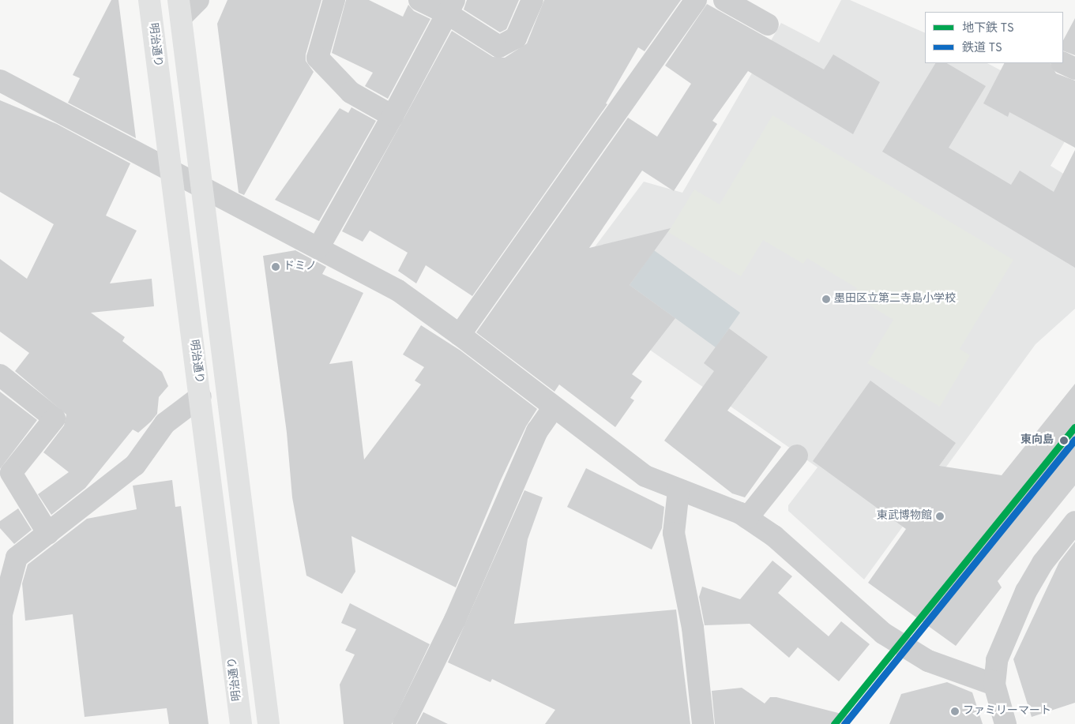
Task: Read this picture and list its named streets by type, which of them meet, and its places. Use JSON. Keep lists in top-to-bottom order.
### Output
{
  "streets": {
    "main road": ["明治通り"]
  },
  "places": [
    "ドミノ",
    "墨田区立第二寺島小学校",
    "東向島",
    "東武博物館",
    "ファミリーマート"
  ],
  "lines": ["metro line TS", "rail line TS"],
  "legend": ["地下鉄 TS", "鉄道 TS"]
}
